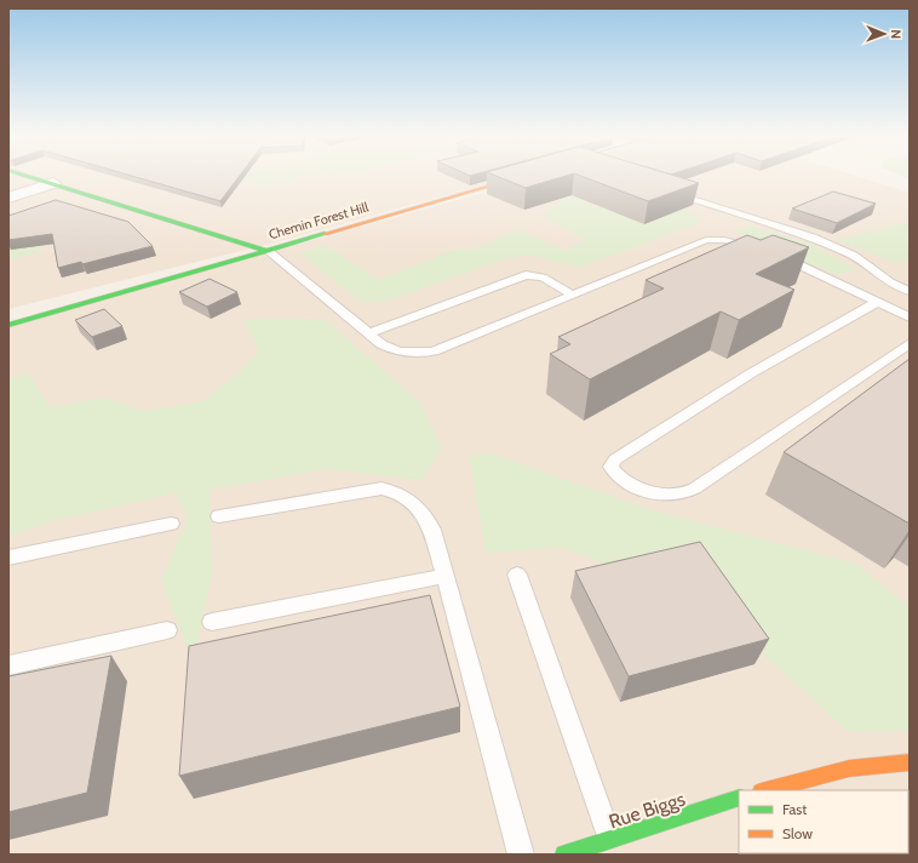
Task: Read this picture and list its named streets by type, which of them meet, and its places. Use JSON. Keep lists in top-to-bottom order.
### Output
{
  "streets": {
    "street": ["Chemin Forest Hill", "Rue Biggs"]
  },
  "legend": ["Fast", "Slow"],
  "north": "right"
}
